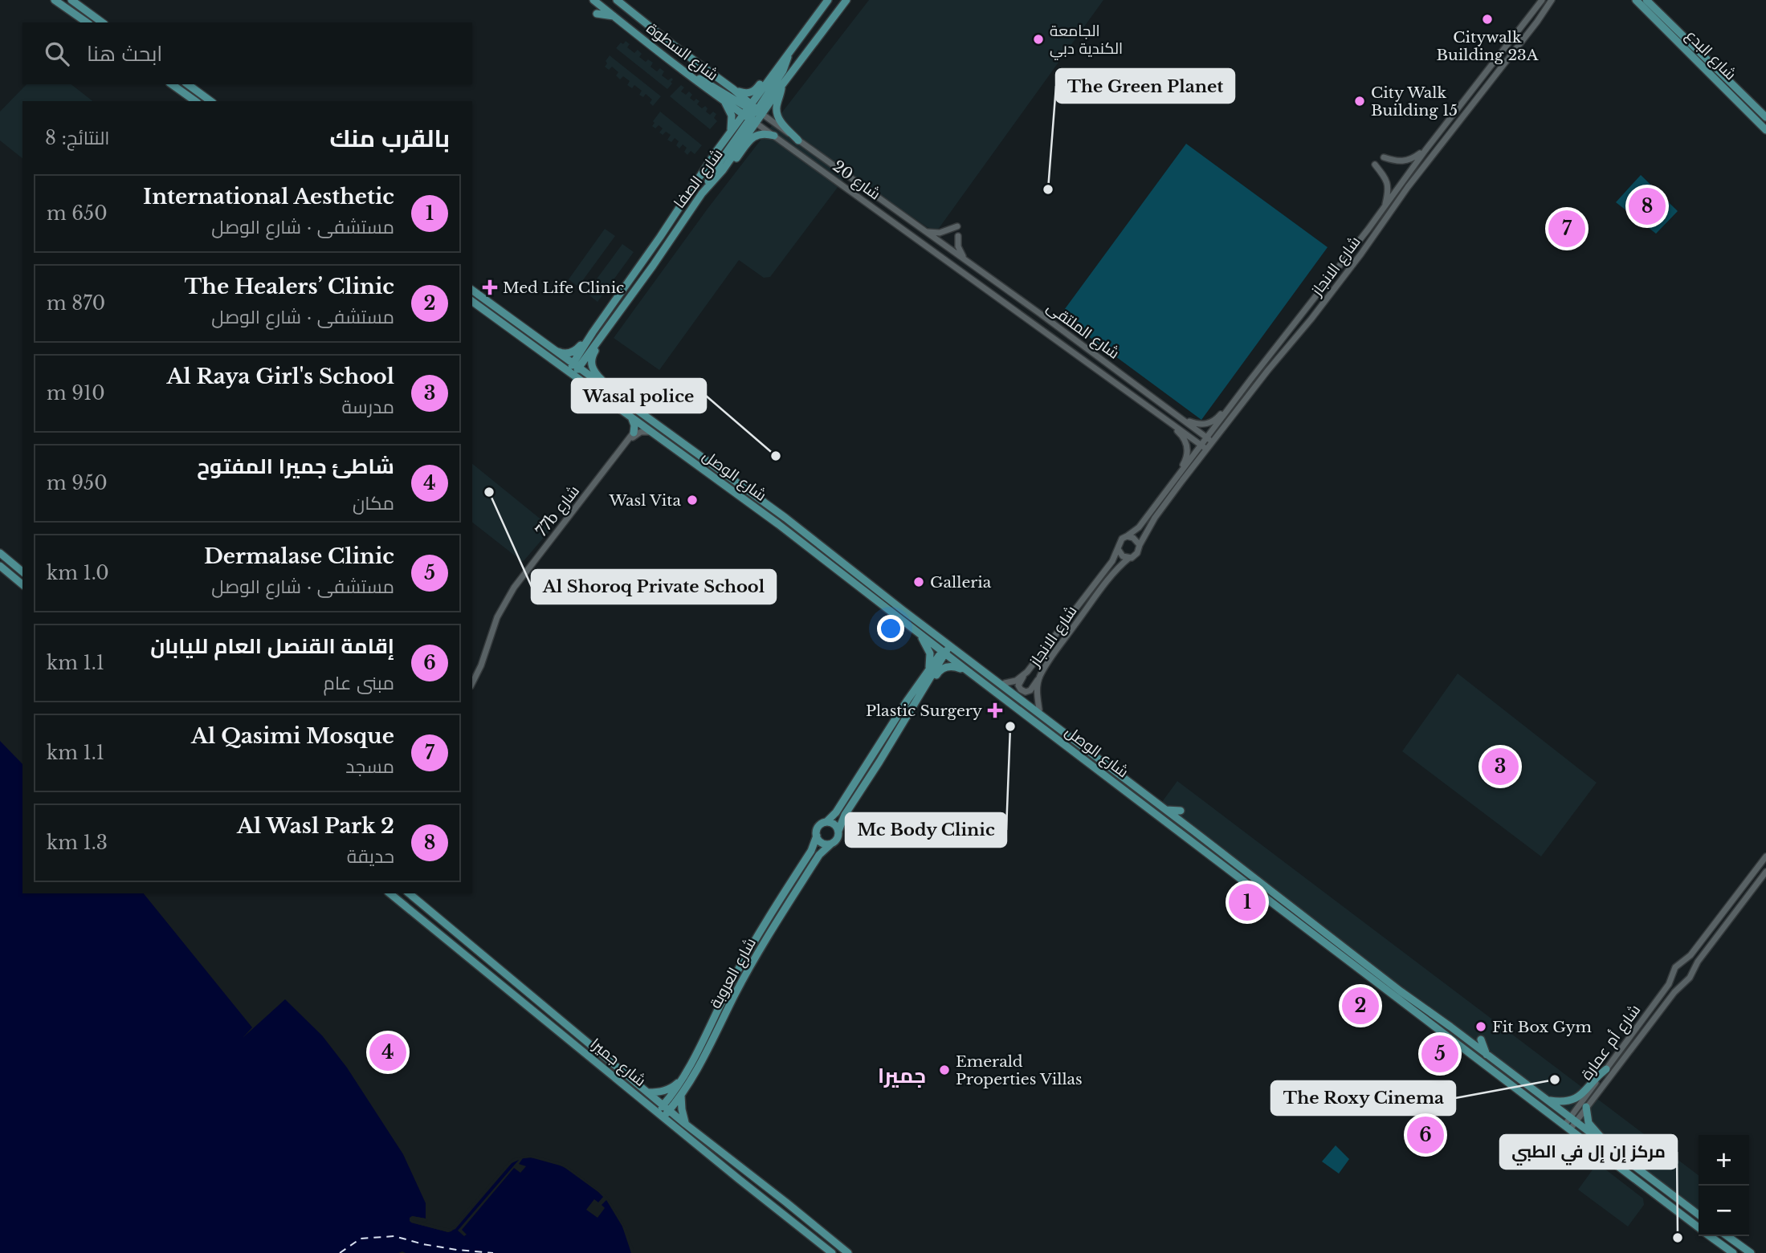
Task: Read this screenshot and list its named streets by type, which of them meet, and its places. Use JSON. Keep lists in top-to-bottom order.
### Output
{
  "streets": {
    "main road": [
      "شارع السطوة",
      "شارع البدع",
      "شارع الصفا",
      "شارع الوصل",
      "شارع العروبة",
      "شارع جميرا"
    ],
    "street": [
      "شارع 20",
      "شارع الانجاز",
      "شارع الملتقى",
      "77b شارع",
      "شارع أم عمارة"
    ]
  },
  "crossings": [
    ["شارع السطوة", "شارع الصفا"],
    ["شارع السطوة", "شارع 20"],
    ["شارع الصفا", "شارع 20"],
    ["شارع الصفا", "شارع الوصل"],
    ["شارع 20", "شارع الملتقى"],
    ["شارع الانجاز", "شارع الملتقى"],
    ["شارع الوصل", "77b شارع"],
    ["شارع الوصل", "شارع أم عمارة"],
    ["شارع العروبة", "شارع جميرا"]
  ],
  "districts": ["جميرا"],
  "places": {
    "other": [
      "Citywalk Building 23A",
      "الجامعة الكندية دبي",
      "City Walk Building 15",
      "The Green Planet",
      "Wasal police",
      "Al Shoroq Private School",
      "Wasl Vita",
      "Galleria",
      "Mc Body Clinic",
      "Fit Box Gym",
      "Emerald Properties Villas",
      "The Roxy Cinema",
      "مركز إن إل في الطبي"
    ],
    "health": ["Med Life Clinic", "Plastic Surgery"]
  },
  "page": {
    "search": "ابحث هنا",
    "heading": ["بالقرب منك", "النتائج: 8"],
    "list": [
      {
        "mark": "1",
        "name": "International Aesthetic",
        "note": "مستشفى · شارع الوصل",
        "value": "650 m"
      },
      {
        "mark": "2",
        "name": "The Healers’ Clinic",
        "note": "مستشفى · شارع الوصل",
        "value": "870 m"
      },
      {
        "mark": "3",
        "name": "Al Raya Girl's School",
        "note": "مدرسة",
        "value": "910 m"
      },
      {
        "mark": "4",
        "name": "شاطئ جميرا المفتوح",
        "note": "مكان",
        "value": "950 m"
      },
      {
        "mark": "5",
        "name": "Dermalase Clinic",
        "note": "مستشفى · شارع الوصل",
        "value": "1.0 km"
      },
      {
        "mark": "6",
        "name": "إقامة القنصل العام لليابان",
        "note": "مبنى عام",
        "value": "1.1 km"
      },
      {
        "mark": "7",
        "name": "Al Qasimi Mosque",
        "note": "مسجد",
        "value": "1.1 km"
      },
      {
        "mark": "8",
        "name": "Al Wasl Park 2",
        "note": "حديقة",
        "value": "1.3 km"
      }
    ],
    "pins": [
      "8",
      "7",
      "3",
      "1",
      "2",
      "4",
      "5",
      "6"
    ],
    "map_buttons": ["+", "−"]
  }
}
